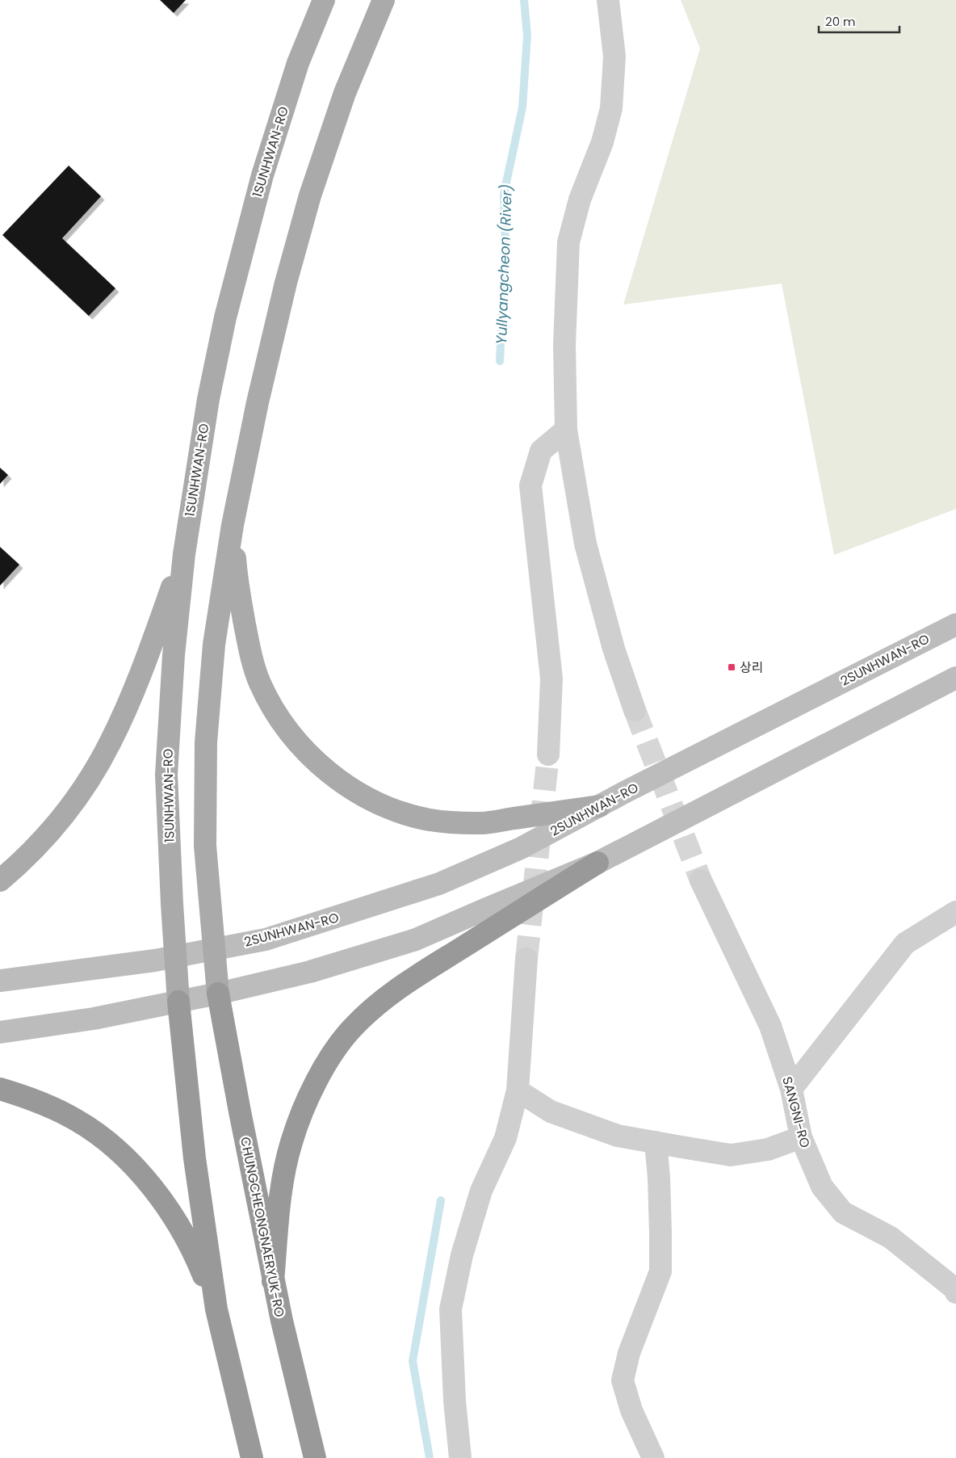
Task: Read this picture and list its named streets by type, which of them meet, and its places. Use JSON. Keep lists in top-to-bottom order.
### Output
{
  "streets": {
    "highway": ["CHUNGCHEONGNAERYUK-RO"],
    "main road": ["1SUNHWAN-RO"],
    "street": ["2SUNHWAN-RO", "SANGNI-RO"]
  },
  "water": ["Yullyangcheon (River)"],
  "places": {
    "transit": ["상리"]
  },
  "scale_bar": "20 m"
}
